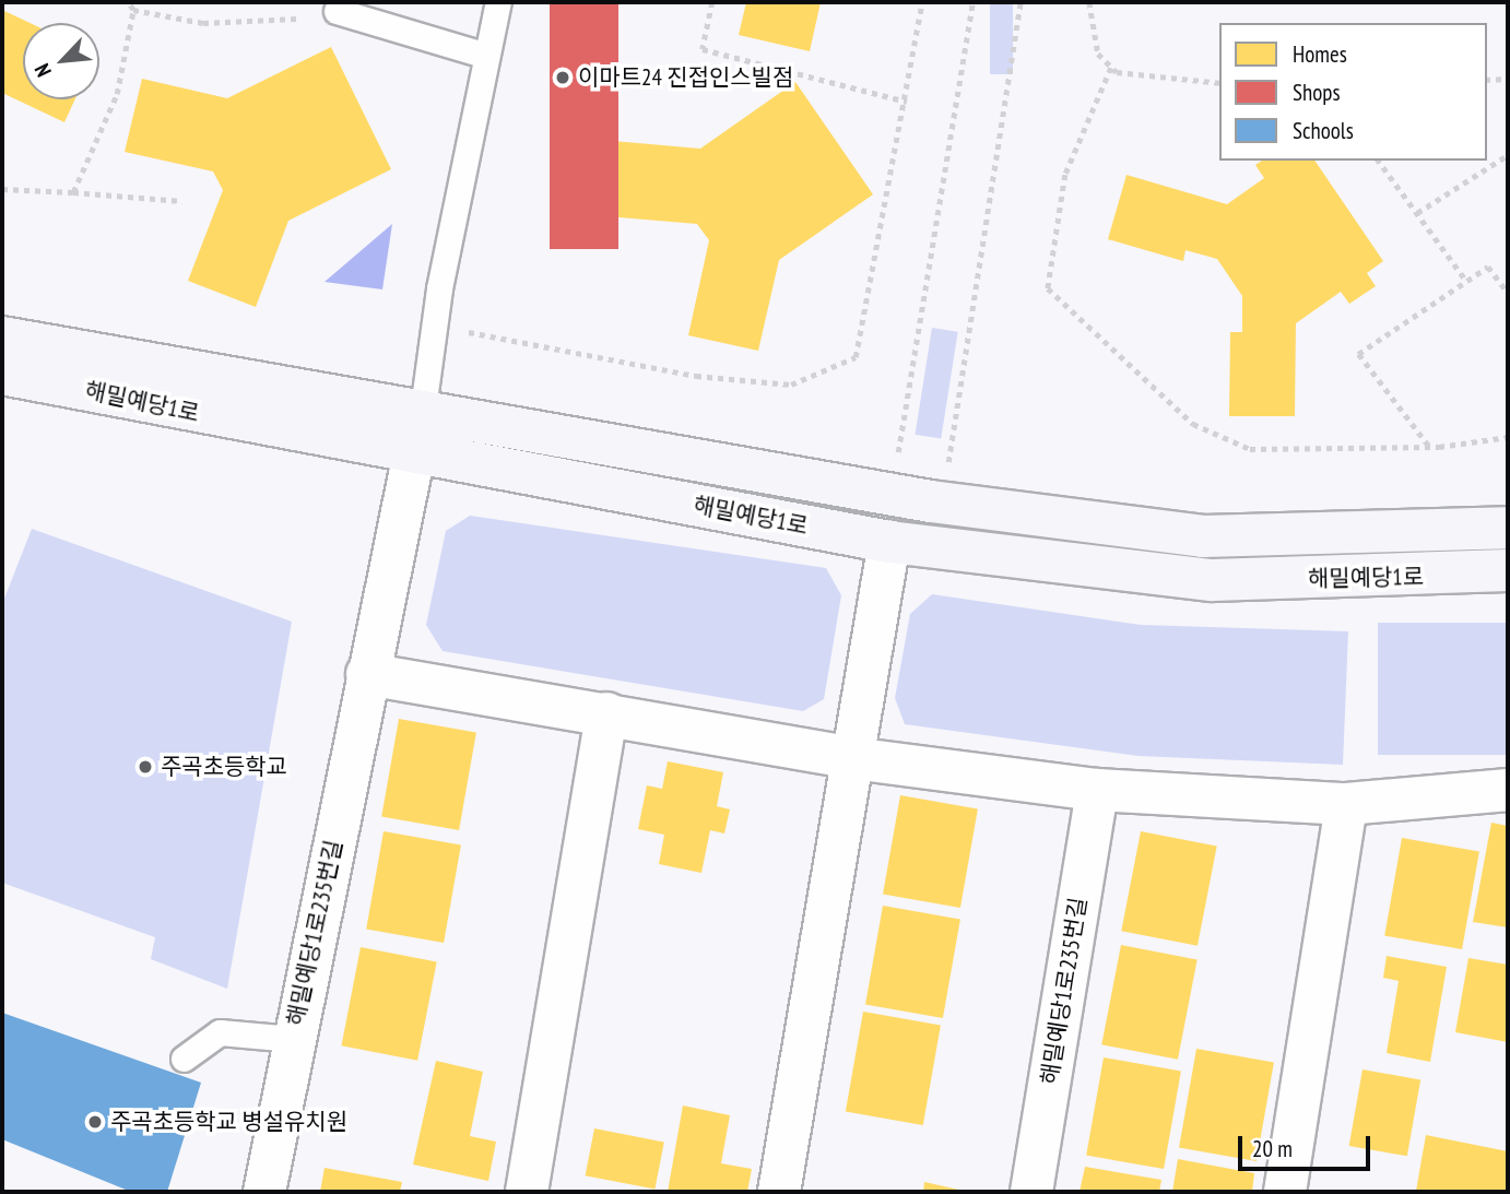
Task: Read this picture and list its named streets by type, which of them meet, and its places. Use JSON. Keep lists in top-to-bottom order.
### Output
{
  "streets": {
    "street": ["해밀예당1로", "해밀예당1로235번길"]
  },
  "crossings": [
    ["해밀예당1로", "해밀예당1로235번길"]
  ],
  "places": ["이마트24 진접인스빌점", "주곡초등학교", "주곡초등학교 병설유치원"],
  "legend": ["Homes", "Shops", "Schools"],
  "scale_bar": "20 m",
  "north": "bottom left"
}
